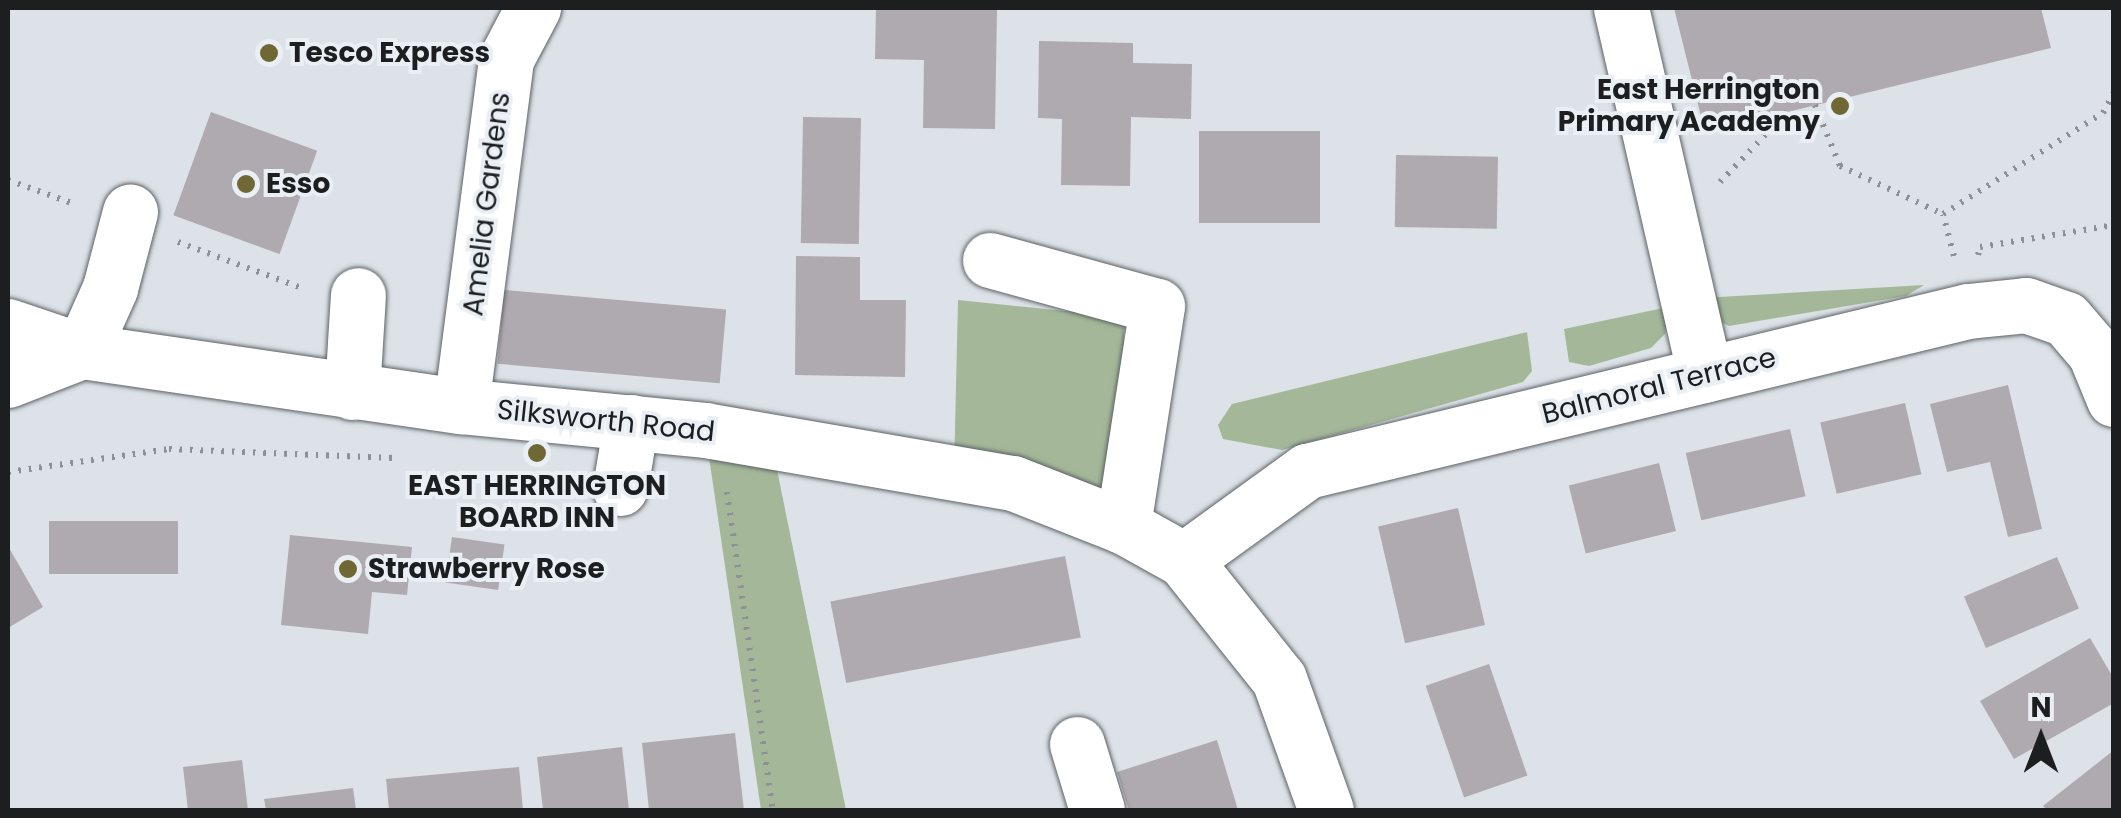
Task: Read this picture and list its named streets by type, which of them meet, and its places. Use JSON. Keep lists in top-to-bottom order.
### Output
{
  "streets": {
    "street": ["Amelia Gardens", "Balmoral Terrace", "Silksworth Road"]
  },
  "crossings": [
    ["Amelia Gardens", "Silksworth Road"],
    ["Balmoral Terrace", "Silksworth Road"]
  ],
  "places": [
    "Tesco Express",
    "East Herrington Primary Academy",
    "Esso",
    "EAST HERRINGTON BOARD INN",
    "Strawberry Rose"
  ],
  "north": "top"
}
